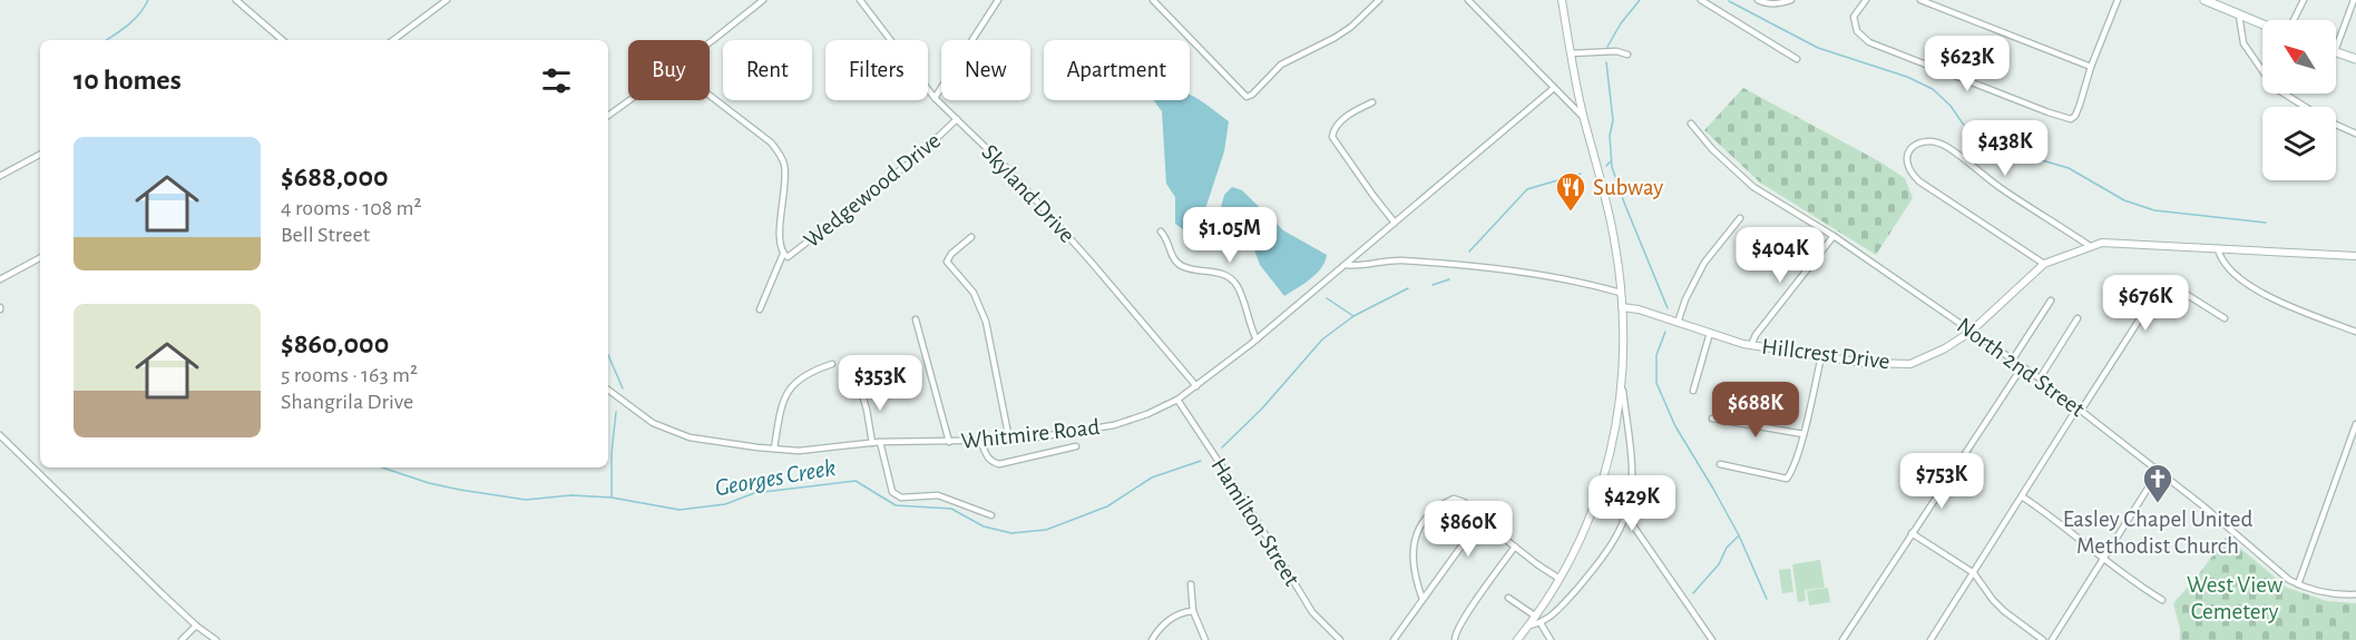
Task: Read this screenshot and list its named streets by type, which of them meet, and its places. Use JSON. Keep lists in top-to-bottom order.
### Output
{
  "streets": {
    "street": [
      "Wedgewood Drive",
      "Skyland Drive",
      "Hillcrest Drive",
      "North 2nd Street",
      "Whitmire Road",
      "Hamilton Street"
    ]
  },
  "crossings": [
    ["Wedgewood Drive", "Skyland Drive"],
    ["Skyland Drive", "Whitmire Road"],
    ["Hillcrest Drive", "North 2nd Street"],
    ["Whitmire Road", "Hamilton Street"]
  ],
  "water": ["Georges Creek"],
  "parks": ["West View Cemetery"],
  "places": {
    "restaurant": ["Subway"],
    "church": ["Easley Chapel United Methodist Church"]
  },
  "north": "top left",
  "page": {
    "price": [
      "$623K",
      "$438K",
      "$1.05M",
      "$404K",
      "$676K",
      "$353K",
      "$688K",
      "$753K",
      "$429K",
      "$860K"
    ],
    "chip": [
      "Buy",
      "Rent",
      "Filters",
      "New",
      "Apartment"
    ],
    "heading": "10 homes",
    "list": [
      {
        "name": "$688,000",
        "note": "4 rooms · 108 m² · Bell Street"
      },
      {
        "name": "$860,000",
        "note": "5 rooms · 163 m² · Shangrila Drive"
      }
    ]
  }
}
